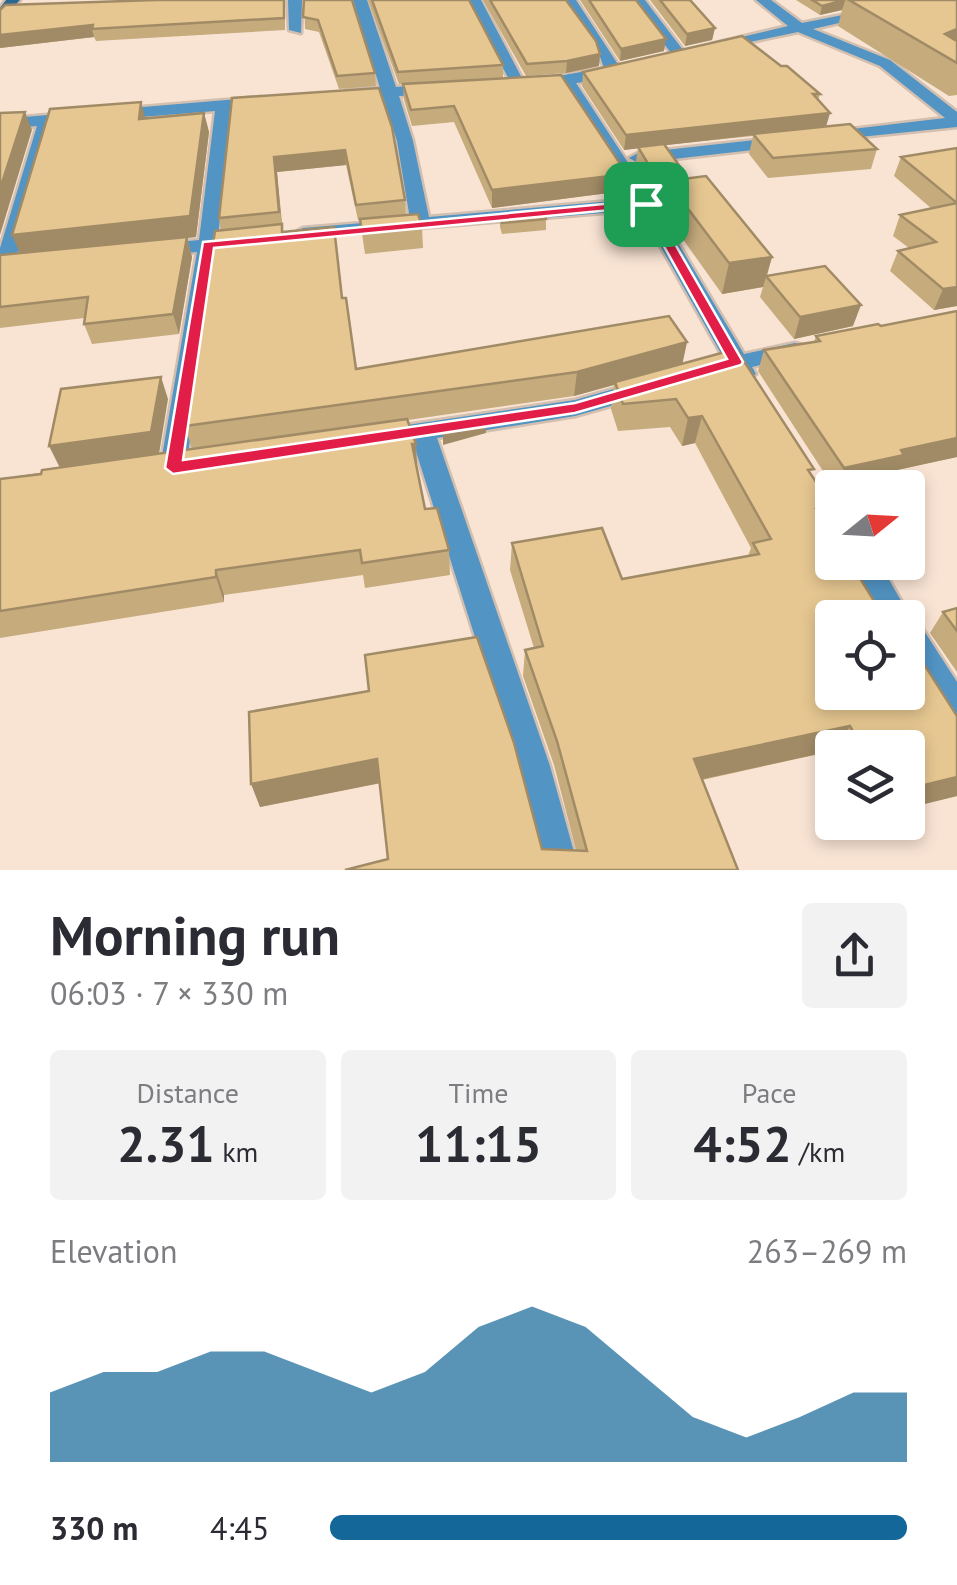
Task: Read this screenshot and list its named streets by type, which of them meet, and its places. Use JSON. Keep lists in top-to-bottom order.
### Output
{
  "north": "right",
  "page": {
    "heading": ["Morning run", "06:03 · 7 × 330 m"],
    "stats": [
      ["Distance", "2.31 km"],
      ["Time", "11:15"],
      ["Pace", "4:52 /km"]
    ],
    "chart": ["Elevation", "263–269 m"],
    "list": [
      {
        "name": "330 m",
        "note": "4:45"
      }
    ]
  }
}
